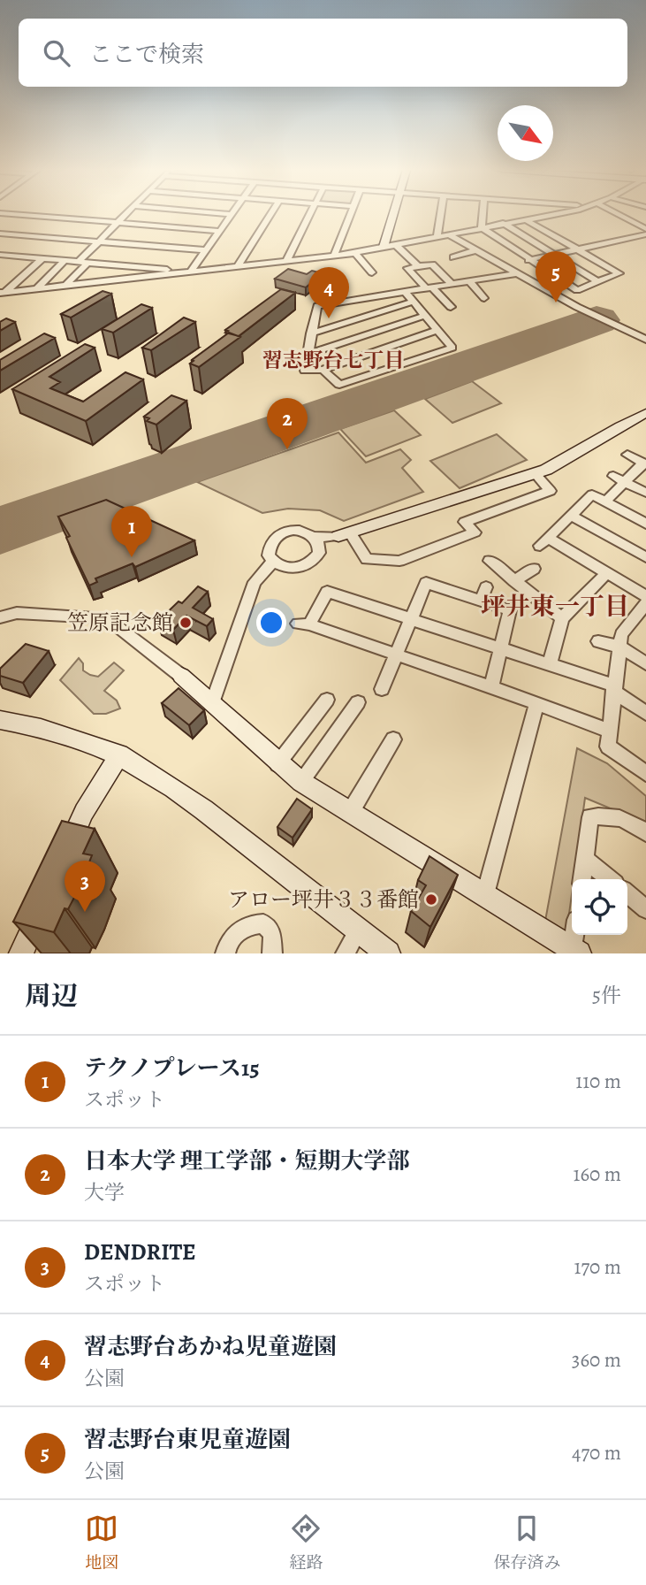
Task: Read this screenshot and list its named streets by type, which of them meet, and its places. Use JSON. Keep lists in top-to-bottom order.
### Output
{
  "districts": ["習志野台七丁目", "坪井東一丁目"],
  "places": ["笠原記念館", "アロー坪井３３番館"],
  "north": "bottom right",
  "page": {
    "search": "ここで検索",
    "pins": [
      "5",
      "4",
      "2",
      "1",
      "3"
    ],
    "heading": ["周辺", "5件"],
    "list": [
      {
        "mark": "1",
        "name": "テクノプレース15",
        "note": "スポット",
        "value": "110 m"
      },
      {
        "mark": "2",
        "name": "日本大学 理工学部・短期大学部",
        "note": "大学",
        "value": "160 m"
      },
      {
        "mark": "3",
        "name": "DENDRITE",
        "note": "スポット",
        "value": "170 m"
      },
      {
        "mark": "4",
        "name": "習志野台あかね児童遊園",
        "note": "公園",
        "value": "360 m"
      },
      {
        "mark": "5",
        "name": "習志野台東児童遊園",
        "note": "公園",
        "value": "470 m"
      }
    ],
    "nav": ["地図", "経路", "保存済み"]
  }
}
